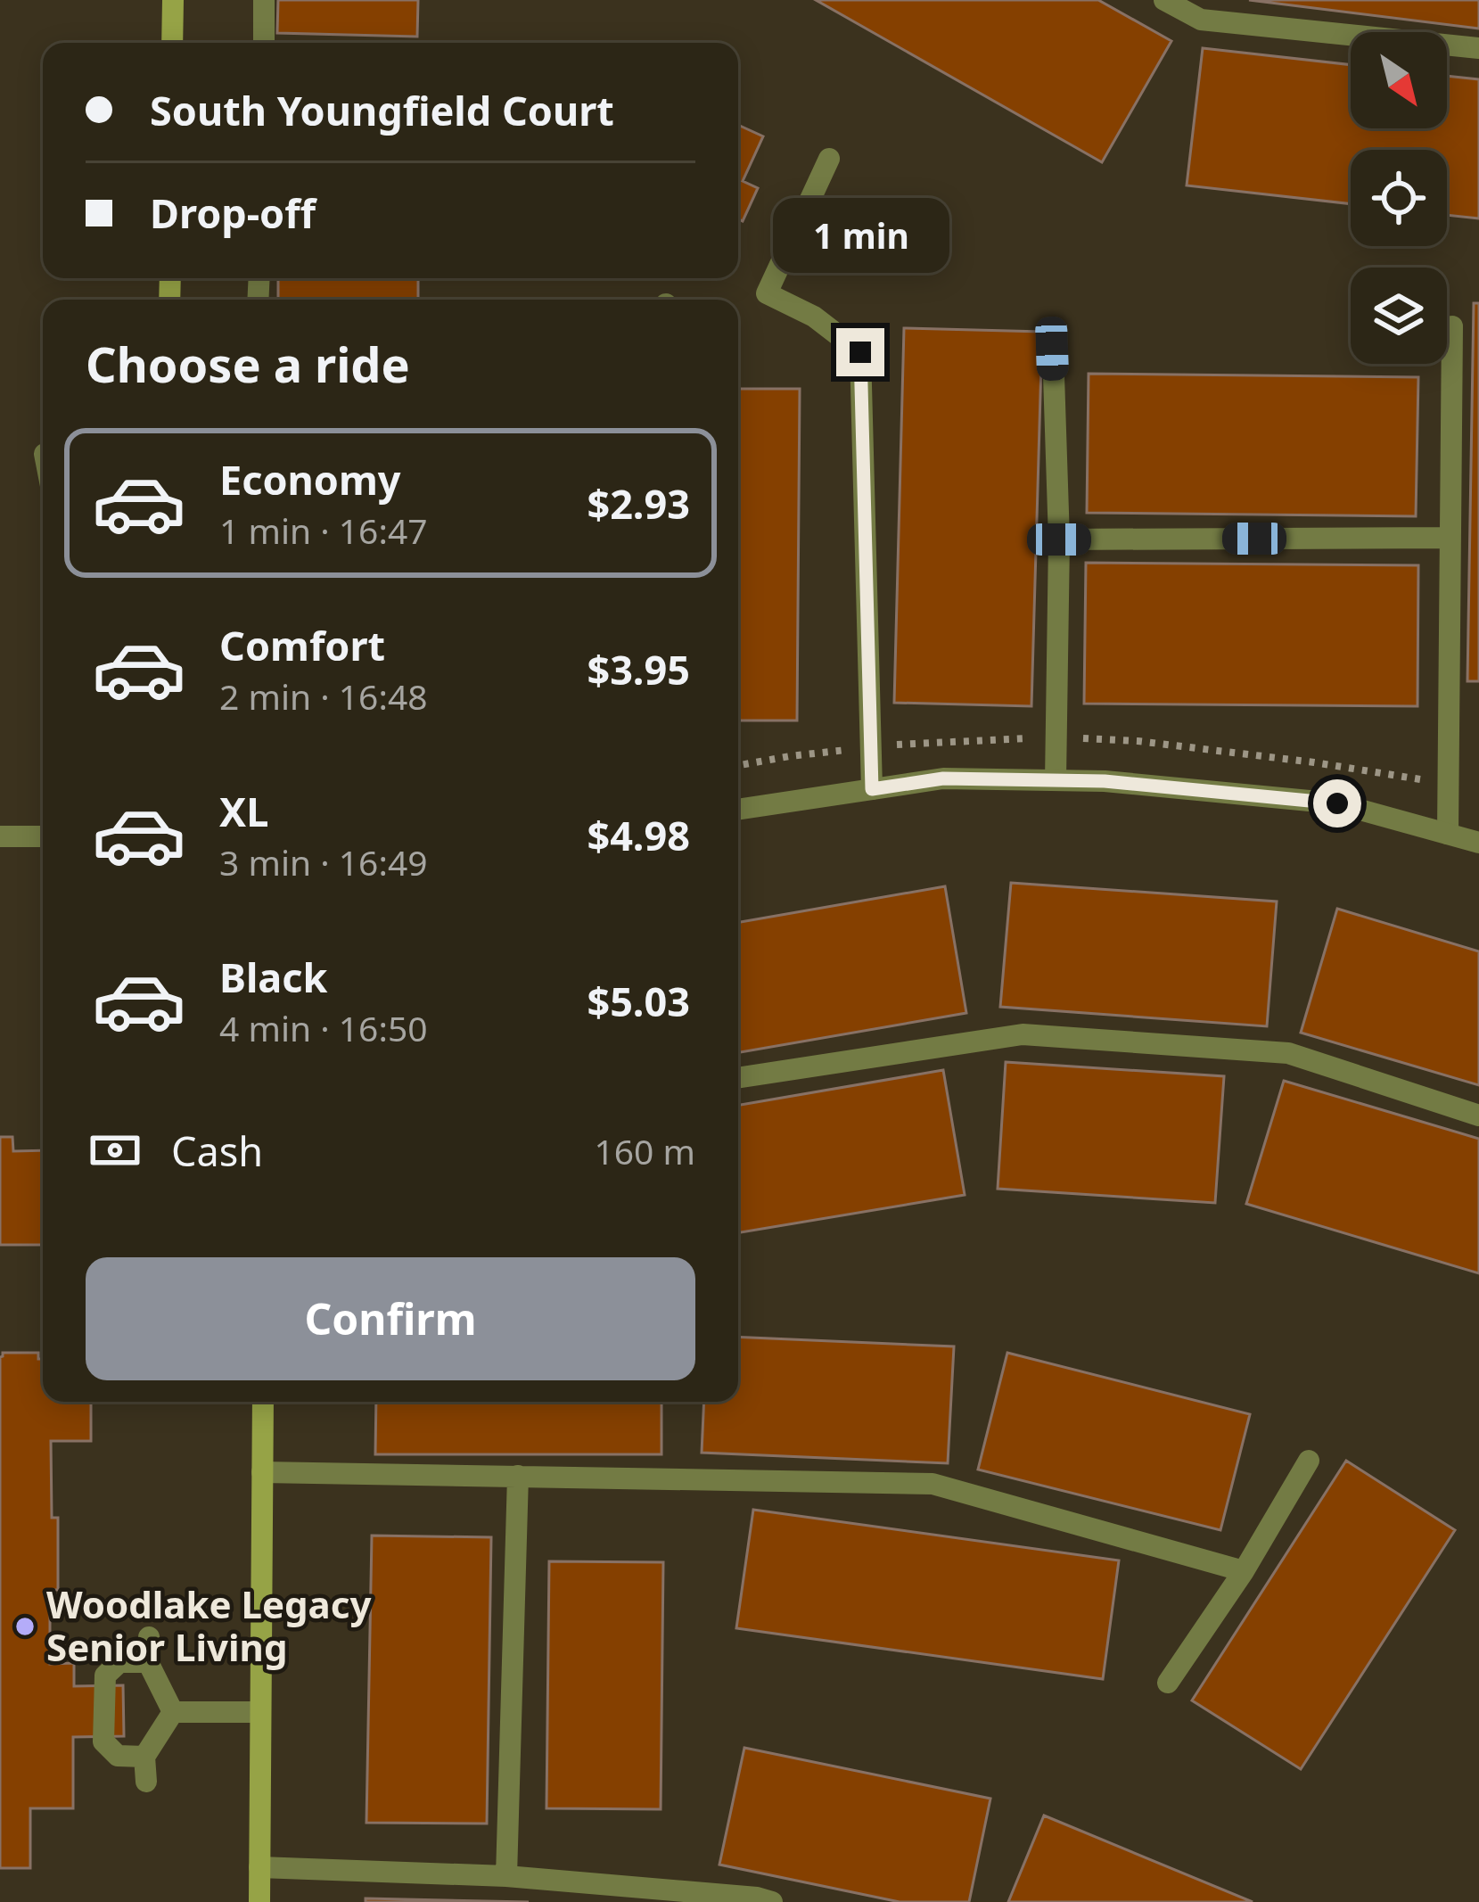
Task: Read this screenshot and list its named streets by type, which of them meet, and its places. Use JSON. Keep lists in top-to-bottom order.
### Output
{
  "places": ["Woodlake Legacy Senior Living"],
  "north": "bottom right",
  "page": {
    "banner": ["South Youngfield Court", "Drop-off"],
    "bubble": "1 min",
    "heading": "Choose a ride",
    "list": [
      {
        "name": "Economy",
        "note": "1 min · 16:47",
        "value": "$2.93"
      },
      {
        "name": "Comfort",
        "note": "2 min · 16:48",
        "value": "$3.95"
      },
      {
        "name": "XL",
        "note": "3 min · 16:49",
        "value": "$4.98"
      },
      {
        "name": "Black",
        "note": "4 min · 16:50",
        "value": "$5.03"
      }
    ],
    "pay": ["Cash", "160 m"],
    "buttons": "Confirm"
  }
}
